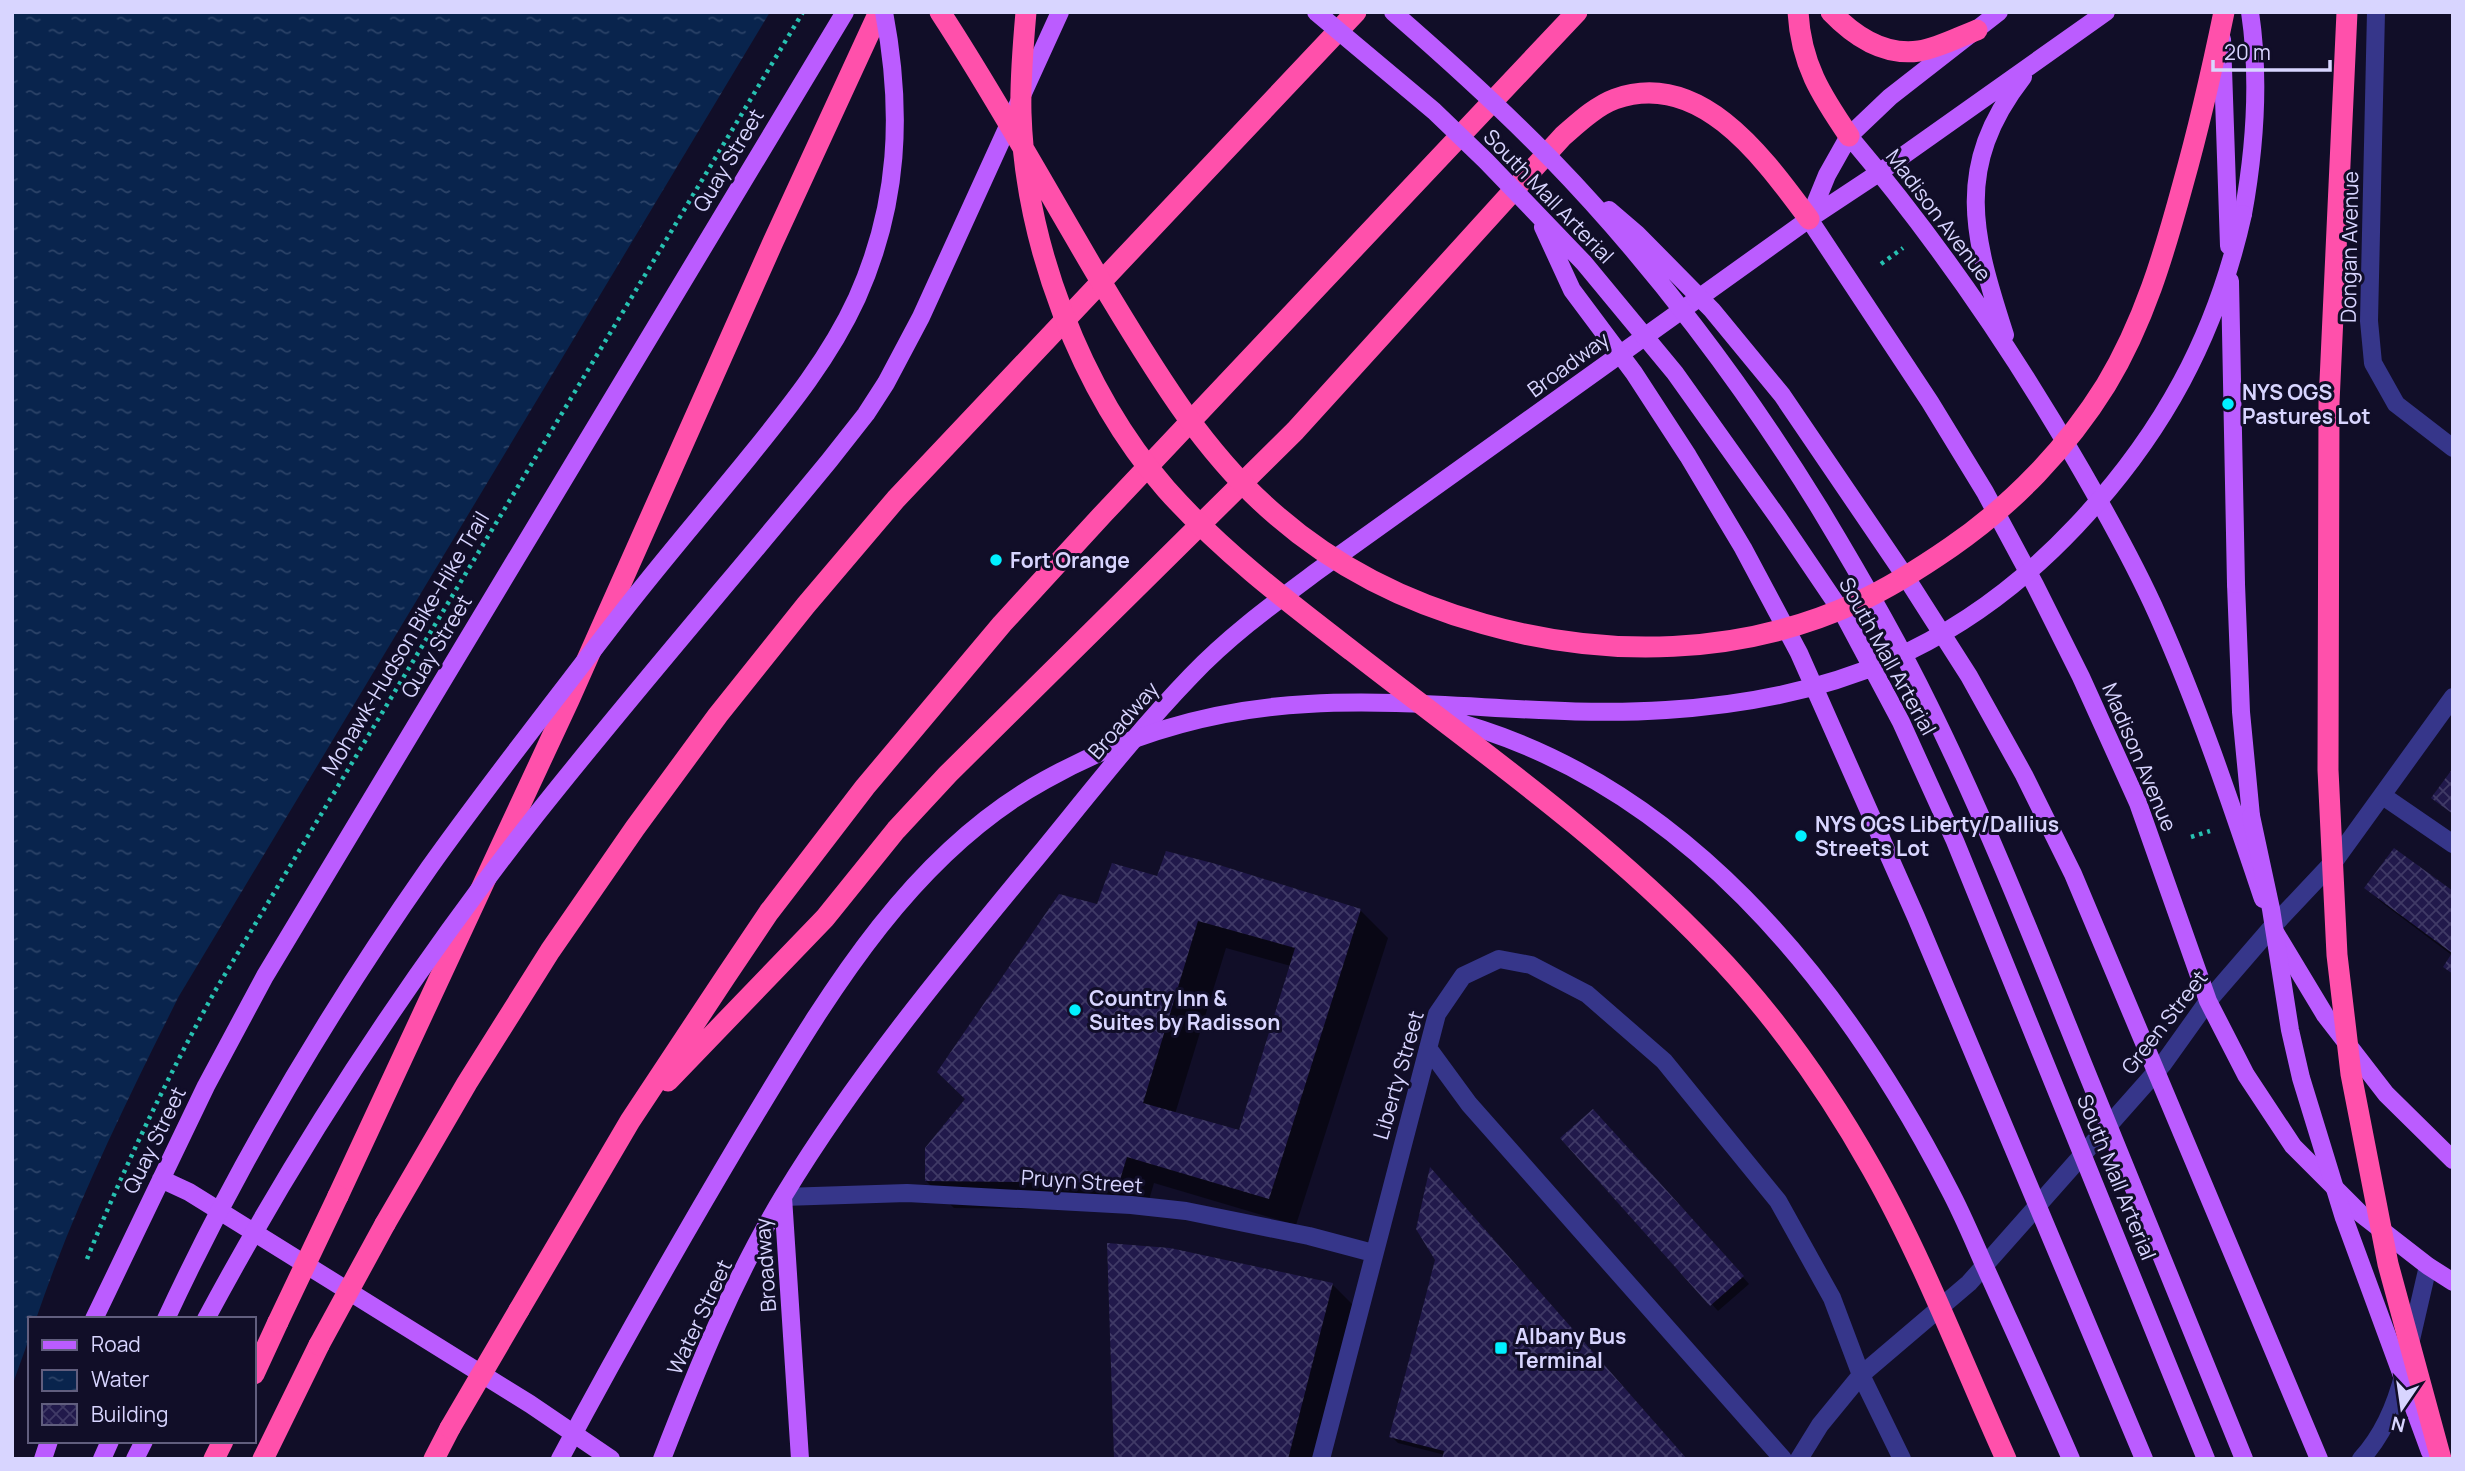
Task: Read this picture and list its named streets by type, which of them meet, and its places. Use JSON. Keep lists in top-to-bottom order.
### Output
{
  "streets": {
    "main road": [
      "Quay Street",
      "South Mall Arterial",
      "Madison Avenue",
      "Broadway",
      "Water Street"
    ],
    "street": [
      "Dongan Avenue",
      "Green Street",
      "Liberty Street",
      "Pruyn Street"
    ],
    "path": ["Mohawk-Hudson Bike-Hike Trail"]
  },
  "crossings": [
    ["Madison Avenue", "Broadway"],
    ["Madison Avenue", "Green Street"],
    ["Broadway", "Pruyn Street"],
    ["Broadway", "Water Street"],
    ["Green Street", "Liberty Street"],
    ["Liberty Street", "Pruyn Street"],
    ["Pruyn Street", "Water Street"]
  ],
  "places": {
    "other": [
      "NYS OGS Pastures Lot",
      "Fort Orange",
      "NYS OGS Liberty/Dallius Streets Lot",
      "Country Inn & Suites by Radisson"
    ],
    "transit": ["Albany Bus Terminal"]
  },
  "legend": ["Road", "Water", "Building"],
  "scale_bar": "20 m",
  "north": "bottom"
}
